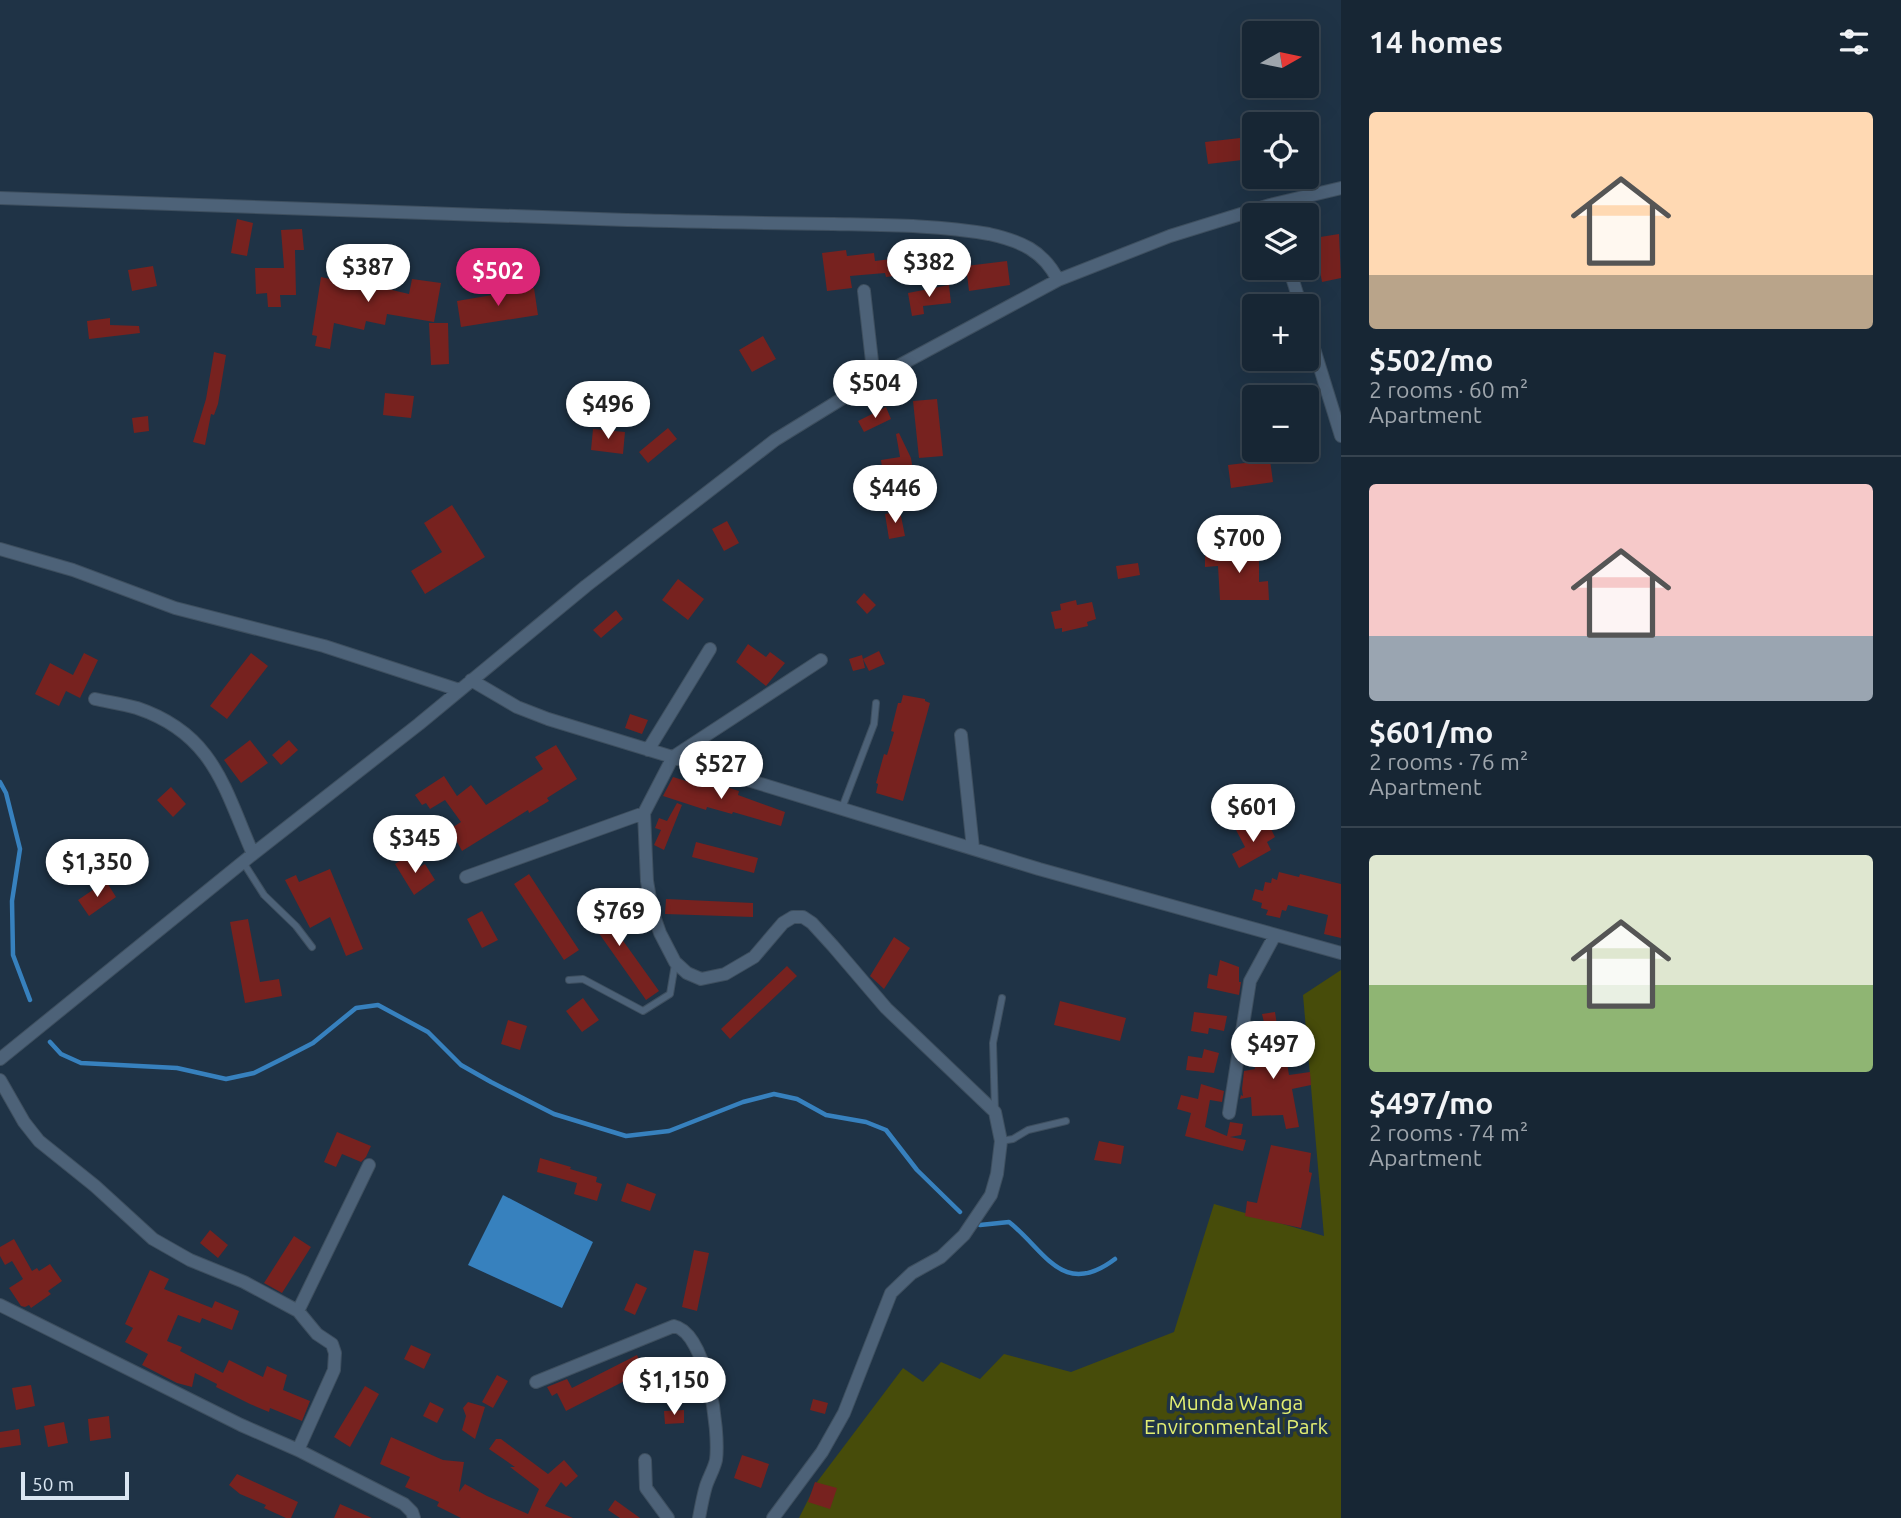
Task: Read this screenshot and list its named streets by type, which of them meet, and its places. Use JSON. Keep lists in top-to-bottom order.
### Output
{
  "parks": ["Munda Wanga Environmental Park"],
  "scale_bar": "50 m",
  "north": "right",
  "page": {
    "heading": "14 homes",
    "map_buttons": ["+", "−"],
    "list": [
      {
        "name": "$502/mo",
        "note": "2 rooms · 60 m² · Apartment"
      },
      {
        "name": "$601/mo",
        "note": "2 rooms · 76 m² · Apartment"
      },
      {
        "name": "$497/mo",
        "note": "2 rooms · 74 m² · Apartment"
      }
    ],
    "price": [
      "$382",
      "$387",
      "$502",
      "$504",
      "$496",
      "$446",
      "$700",
      "$527",
      "$601",
      "$345",
      "$1,350",
      "$769",
      "$497",
      "$1,150"
    ],
    "scale": "50 m"
  }
}
